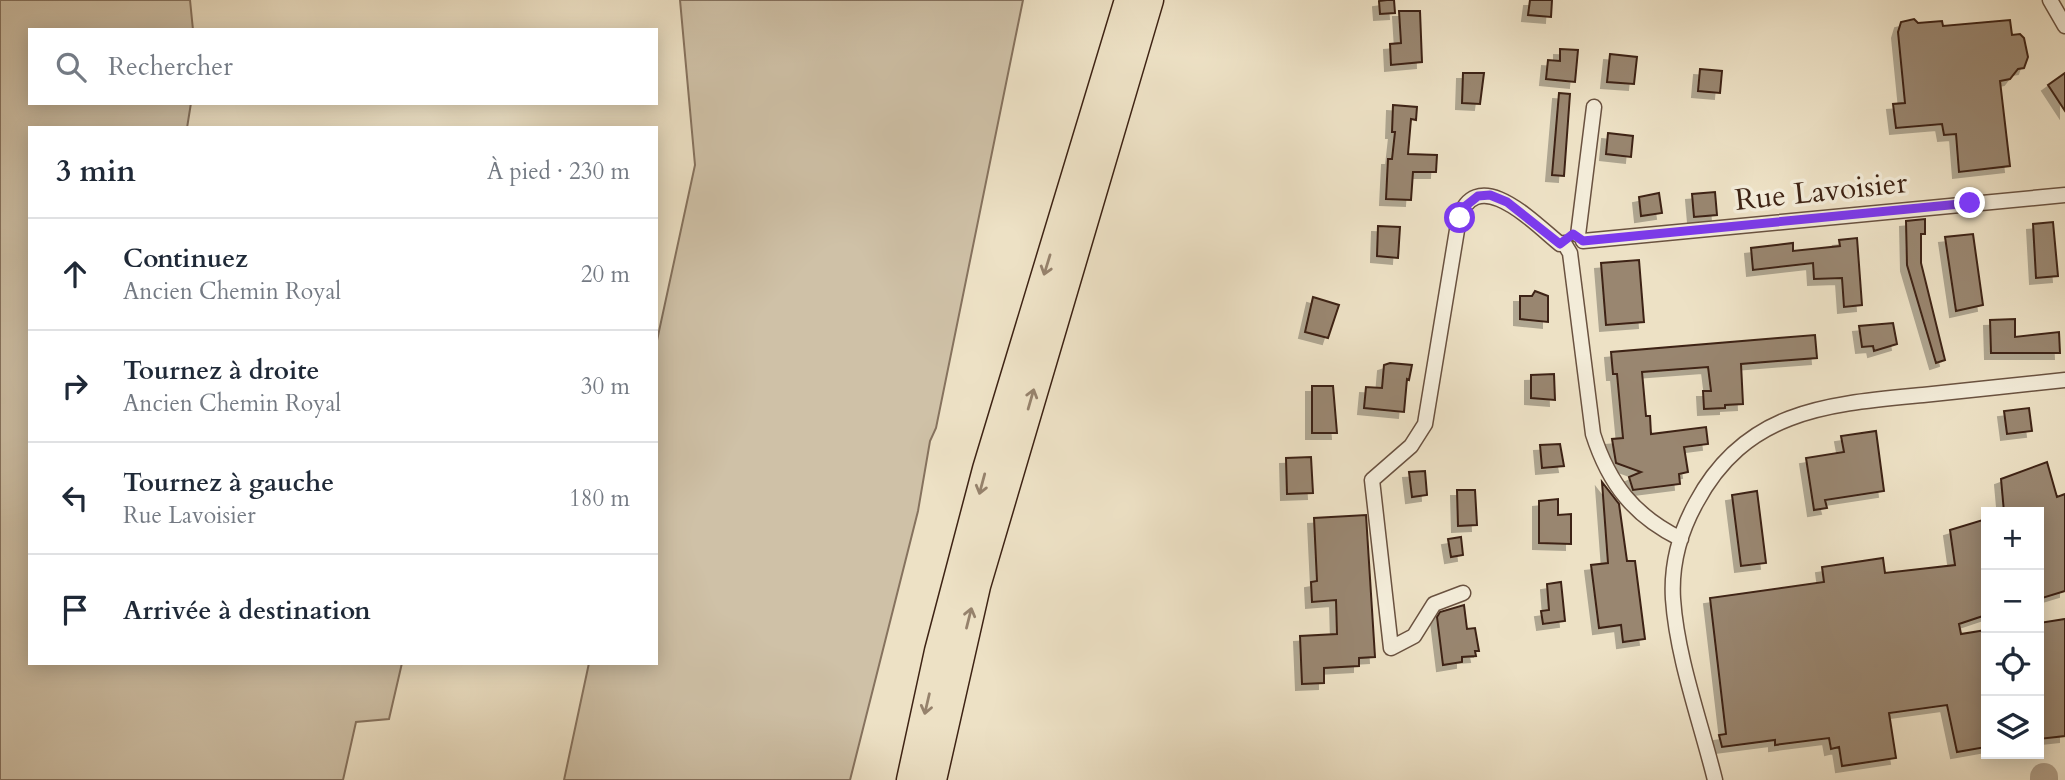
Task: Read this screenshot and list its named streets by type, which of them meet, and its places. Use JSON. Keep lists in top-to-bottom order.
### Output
{
  "streets": {
    "street": ["Rue Lavoisier"]
  },
  "page": {
    "search": "Rechercher",
    "heading": ["3 min", "À pied · 230 m"],
    "list": [
      ["Continuez", "Ancien Chemin Royal", "20 m"],
      ["Tournez à droite", "Ancien Chemin Royal", "30 m"],
      ["Tournez à gauche", "Rue Lavoisier", "180 m"],
      "Arrivée à destination"
    ],
    "map_buttons": ["+", "−"]
  }
}
